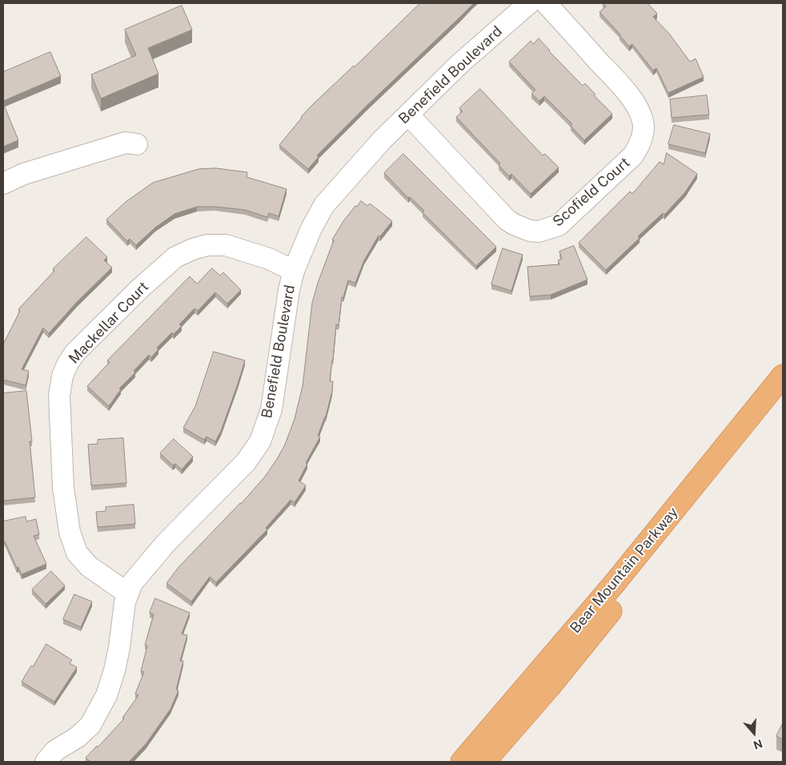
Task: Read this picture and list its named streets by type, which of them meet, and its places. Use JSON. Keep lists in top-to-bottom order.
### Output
{
  "streets": {
    "highway": ["Bear Mountain Parkway"],
    "street": ["Benefield Boulevard", "Scofield Court", "Mackellar Court"]
  },
  "crossings": [
    ["Benefield Boulevard", "Scofield Court"],
    ["Benefield Boulevard", "Mackellar Court"]
  ],
  "north": "bottom"
}
